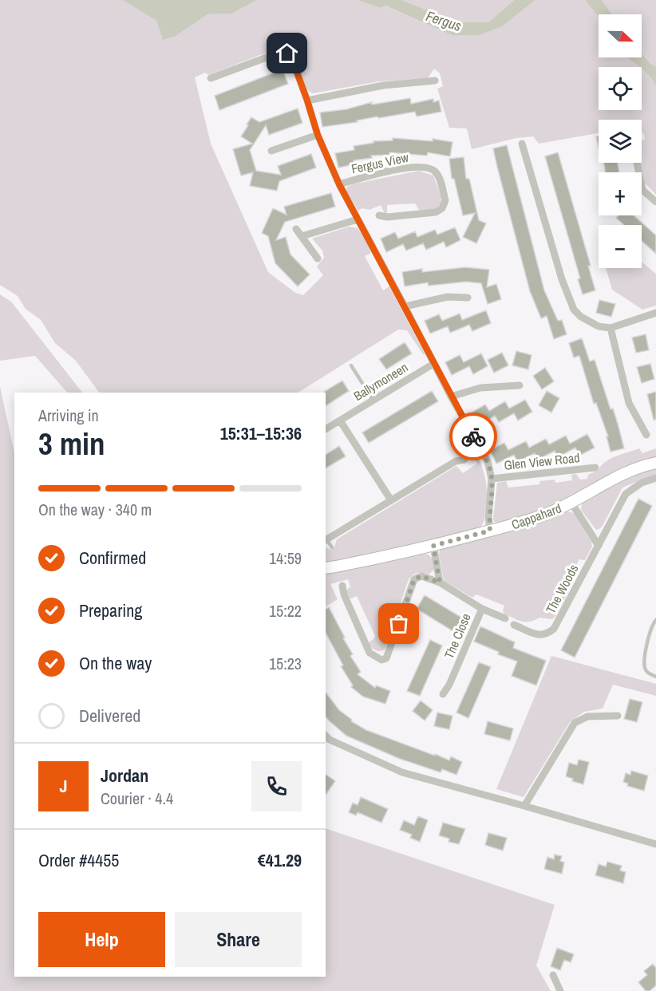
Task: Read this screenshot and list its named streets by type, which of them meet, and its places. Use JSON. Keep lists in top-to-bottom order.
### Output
{
  "streets": {
    "main road": ["Cappahard"],
    "street": [
      "Fergus View",
      "Ballymoneen",
      "Glen View Road",
      "The Woods",
      "The Close"
    ]
  },
  "water": ["Fergus"],
  "north": "right",
  "page": {
    "map_buttons": ["+", "−"],
    "heading": ["3 min", "Arriving in", "15:31–15:36"],
    "panel": [
      "Jordan",
      "Courier · 4.4",
      "Order #4455",
      "€41.29"
    ],
    "bar": "On the way · 340 m",
    "list": [
      ["Confirmed", "14:59"],
      ["Preparing", "15:22"],
      ["On the way", "15:23"],
      "Delivered"
    ],
    "round": "J",
    "buttons": ["Help", "Share"]
  }
}
